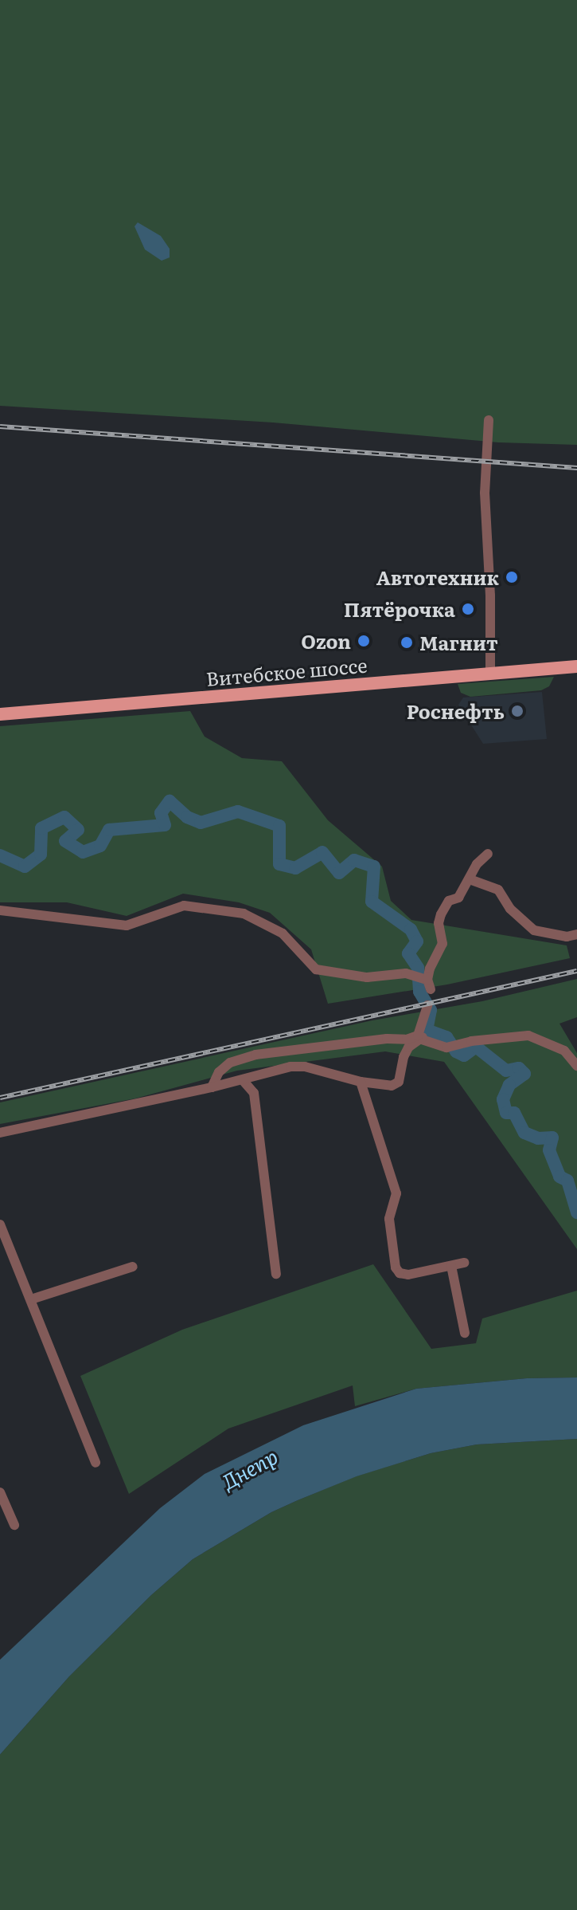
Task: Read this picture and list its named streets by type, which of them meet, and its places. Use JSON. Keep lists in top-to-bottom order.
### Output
{
  "streets": {
    "main road": ["Витебское шоссе"]
  },
  "water": ["Днепр"],
  "places": [
    "Автотехник",
    "Пятёрочка",
    "Ozon",
    "Магнит",
    "Роснефть"
  ]
}
